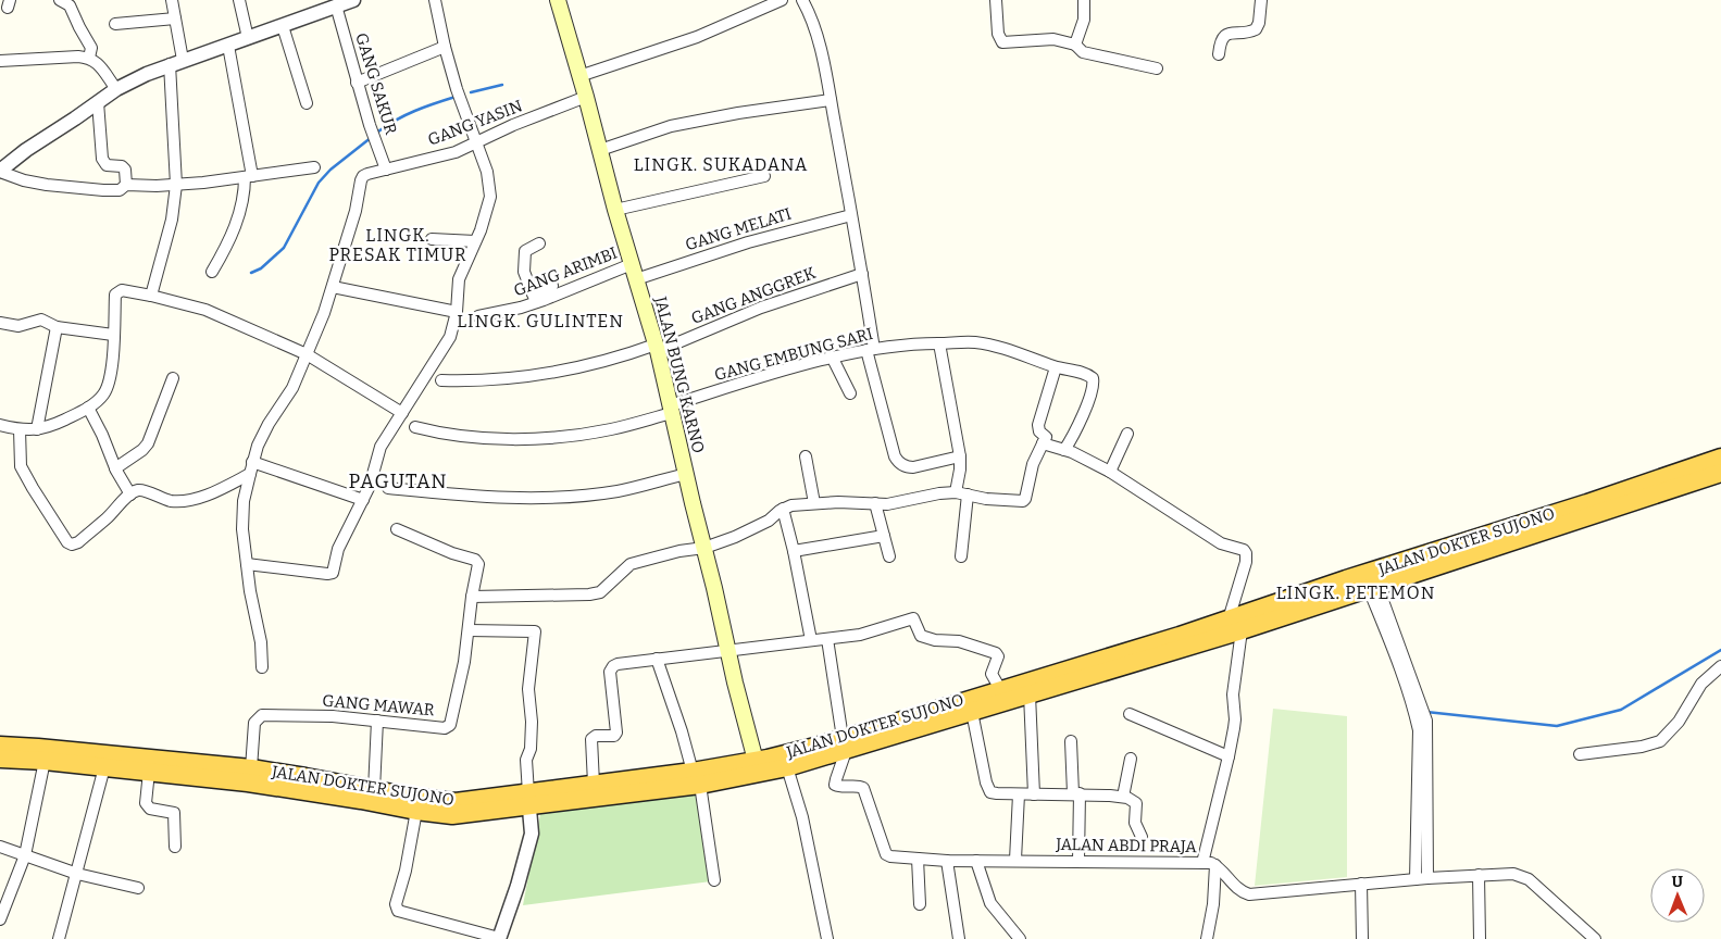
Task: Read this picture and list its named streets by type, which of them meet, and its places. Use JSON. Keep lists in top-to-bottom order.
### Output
{
  "streets": {
    "highway": ["JALAN DOKTER SUJONO"],
    "main road": ["JALAN BUNG KARNO"],
    "street": [
      "GANG SAKUR",
      "GANG YASIN",
      "GANG MELATI",
      "GANG ARIMBI",
      "GANG ANGGREK",
      "GANG EMBUNG SARI",
      "GANG MAWAR",
      "JALAN ABDI PRAJA"
    ]
  },
  "crossings": [
    ["GANG SAKUR", "GANG YASIN"],
    ["GANG YASIN", "JALAN BUNG KARNO"],
    ["GANG MELATI", "JALAN BUNG KARNO"],
    ["GANG ARIMBI", "JALAN BUNG KARNO"],
    ["GANG ANGGREK", "JALAN BUNG KARNO"],
    ["GANG EMBUNG SARI", "JALAN BUNG KARNO"],
    ["JALAN BUNG KARNO", "JALAN DOKTER SUJONO"],
    ["JALAN DOKTER SUJONO", "GANG MAWAR"],
    ["JALAN DOKTER SUJONO", "JALAN ABDI PRAJA"]
  ],
  "districts": [
    "LINGK. SUKADANA",
    "LINGK. PRESAK TIMUR",
    "LINGK. GULINTEN",
    "PAGUTAN",
    "LINGK. PETEMON"
  ],
  "north": "top"
}
